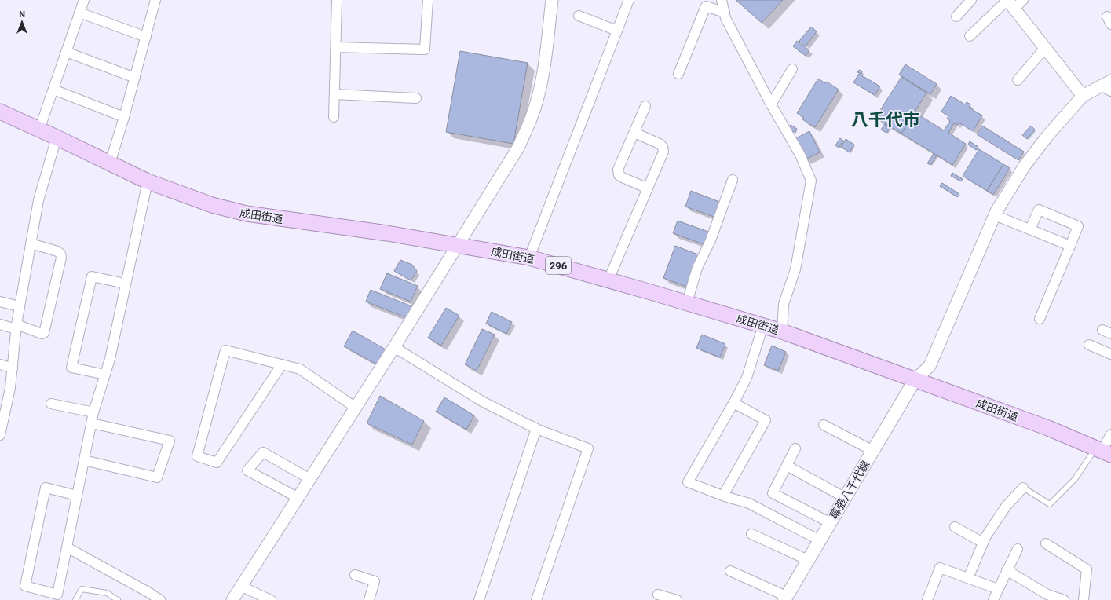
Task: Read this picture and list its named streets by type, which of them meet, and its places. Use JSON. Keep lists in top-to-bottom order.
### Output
{
  "streets": {
    "highway": ["成田街道", "296"],
    "main road": ["幕張八千代線"]
  },
  "crossings": [
    ["成田街道", "幕張八千代線"]
  ],
  "districts": ["八千代市"],
  "north": "top"
}
